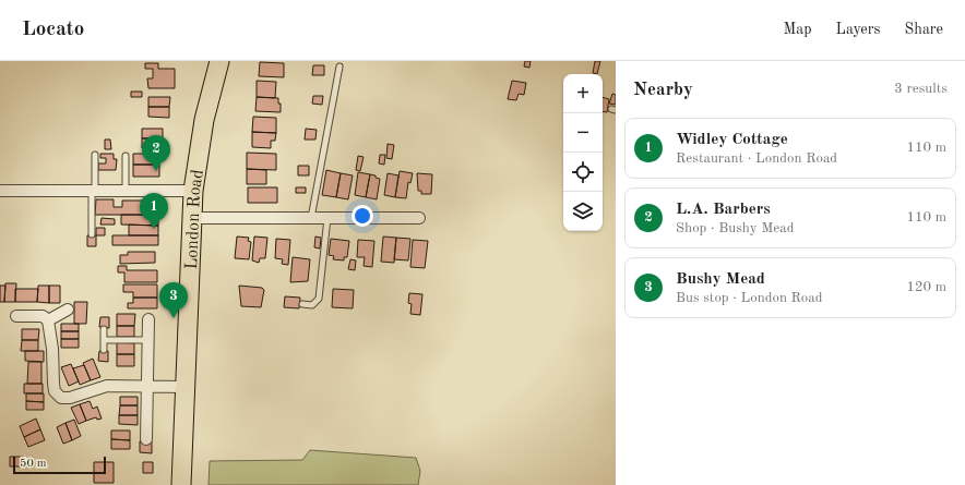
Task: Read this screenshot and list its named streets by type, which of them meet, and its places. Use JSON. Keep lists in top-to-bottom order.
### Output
{
  "streets": {
    "main road": ["London Road"]
  },
  "scale_bar": "50 m",
  "page": {
    "header": "Locato",
    "nav": ["Map", "Layers", "Share"],
    "heading": ["Nearby", "3 results"],
    "map_buttons": ["+", "−"],
    "list": [
      {
        "mark": "1",
        "name": "Widley Cottage",
        "note": "Restaurant · London Road",
        "value": "110 m"
      },
      {
        "mark": "2",
        "name": "L.A. Barbers",
        "note": "Shop · Bushy Mead",
        "value": "110 m"
      },
      {
        "mark": "3",
        "name": "Bushy Mead",
        "note": "Bus stop · London Road",
        "value": "120 m"
      }
    ],
    "pins": ["2", "1", "3"],
    "scale": "50 m"
  }
}
